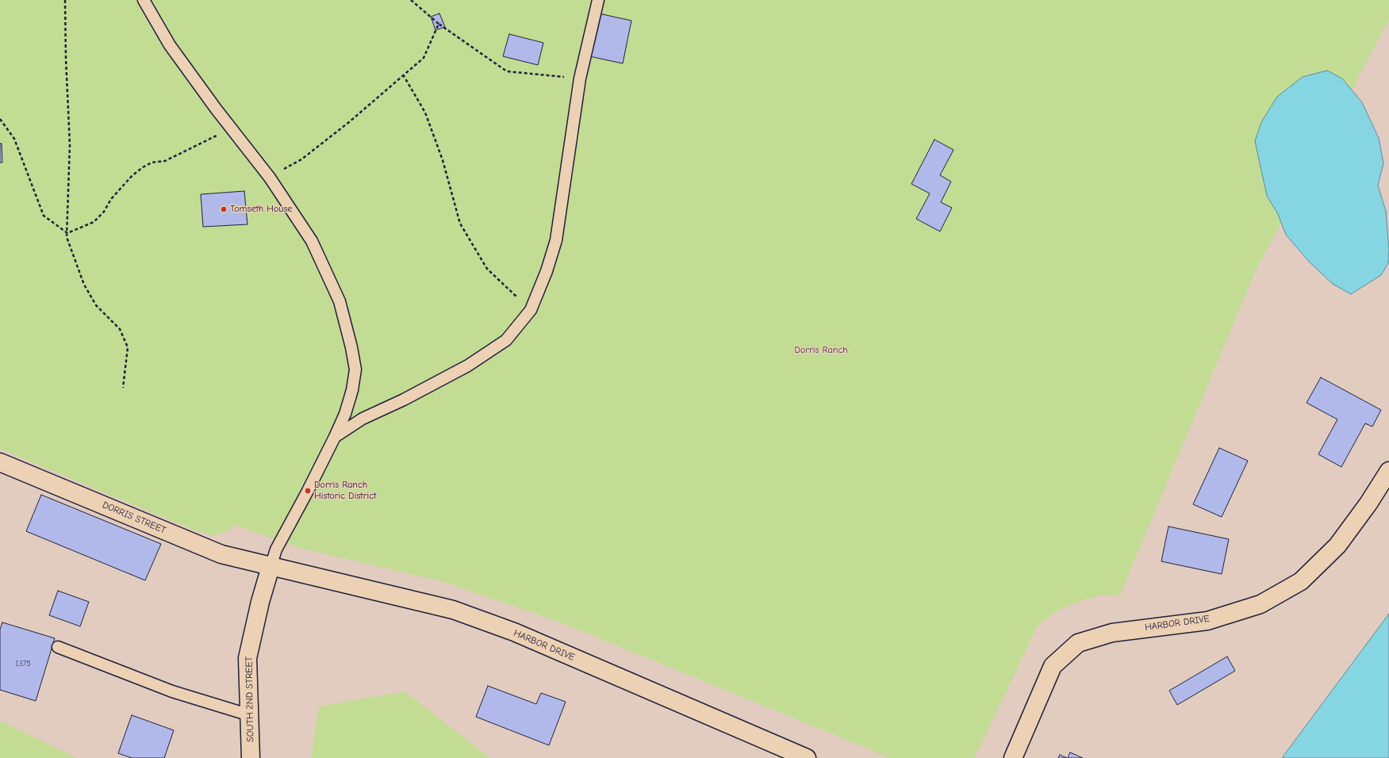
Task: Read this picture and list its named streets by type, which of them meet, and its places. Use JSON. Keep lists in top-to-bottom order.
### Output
{
  "streets": {
    "street": ["DORRIS STREET", "HARBOR DRIVE", "SOUTH 2ND STREET"]
  },
  "crossings": [
    ["DORRIS STREET", "HARBOR DRIVE"],
    ["DORRIS STREET", "SOUTH 2ND STREET"],
    ["HARBOR DRIVE", "SOUTH 2ND STREET"]
  ],
  "parks": ["Dorris Ranch"],
  "places": ["Tomseth House", "Dorris Ranch Historic District"],
  "house_numbers": ["1375"]
}
